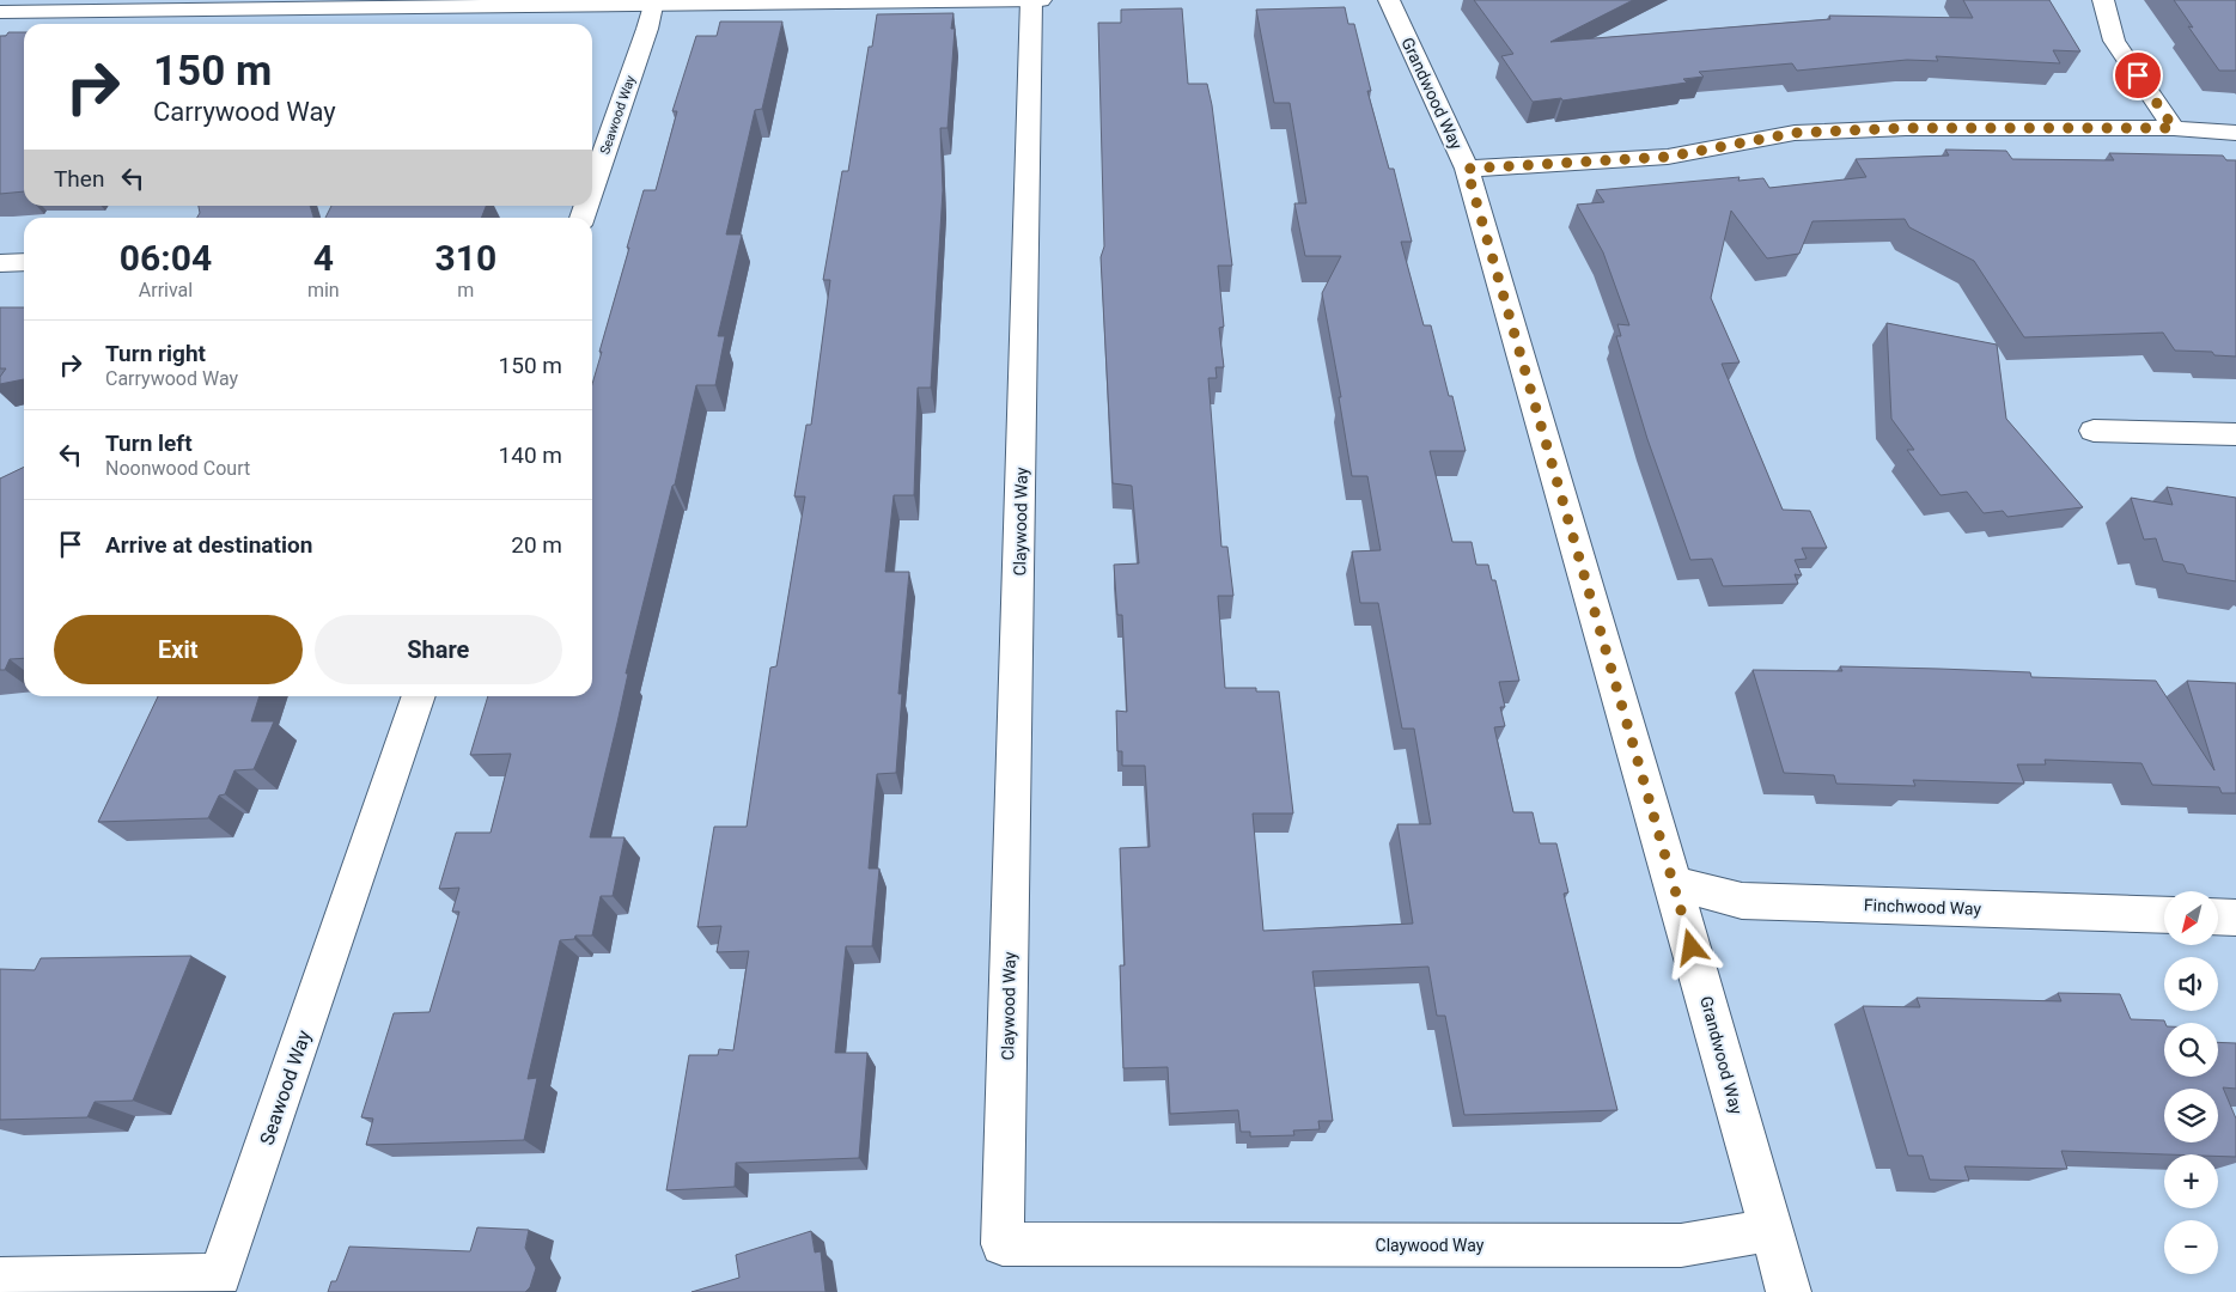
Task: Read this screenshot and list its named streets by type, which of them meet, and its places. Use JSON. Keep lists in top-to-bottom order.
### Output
{
  "streets": {
    "street": [
      "Grandwood Way",
      "Seawood Way",
      "Claywood Way",
      "Finchwood Way"
    ]
  },
  "crossings": [
    ["Grandwood Way", "Claywood Way"],
    ["Grandwood Way", "Finchwood Way"]
  ],
  "north": "bottom left",
  "page": {
    "turn": ["150 m", "Carrywood Way"],
    "then": "Then",
    "eta": [
      "06:04",
      "Arrival",
      "4",
      "min",
      "310",
      "m"
    ],
    "list": [
      {
        "name": "Turn right",
        "note": "Carrywood Way",
        "value": "150 m"
      },
      {
        "name": "Turn left",
        "note": "Noonwood Court",
        "value": "140 m"
      },
      {
        "name": "Arrive at destination",
        "value": "20 m"
      }
    ],
    "buttons": ["Exit", "Share"],
    "map_buttons": ["+", "−"]
  }
}
